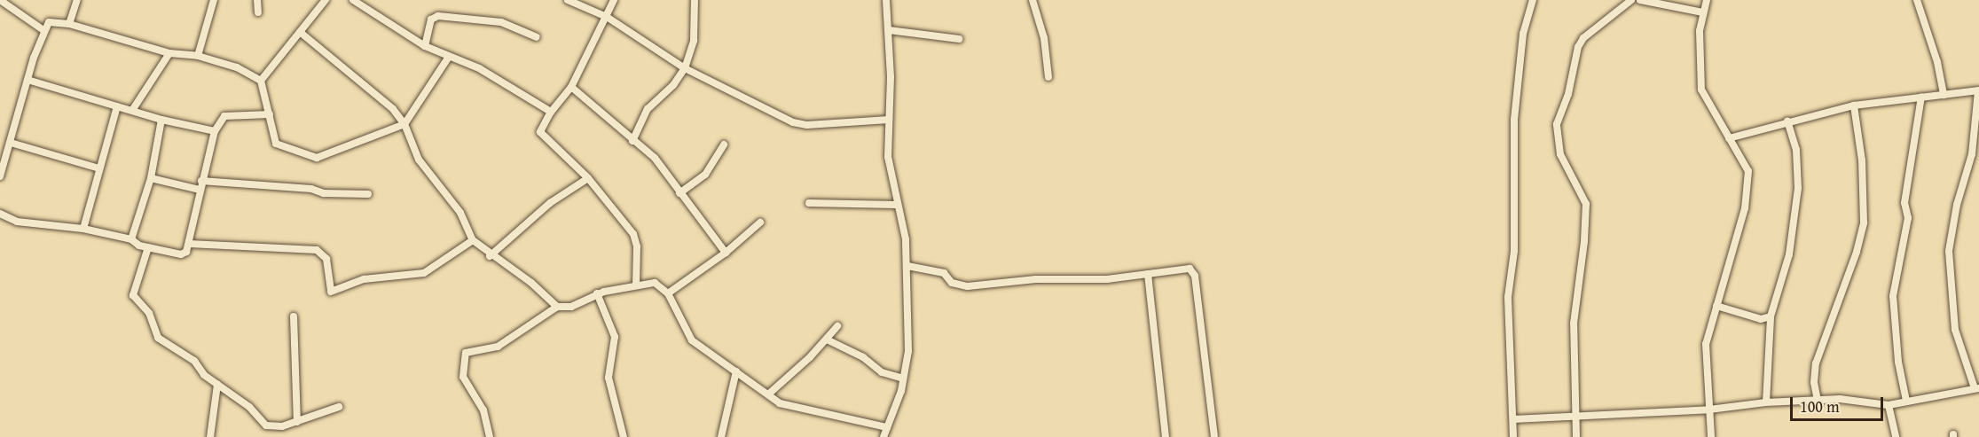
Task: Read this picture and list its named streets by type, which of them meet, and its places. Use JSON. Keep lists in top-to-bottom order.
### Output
{
  "scale_bar": "100 m"
}
